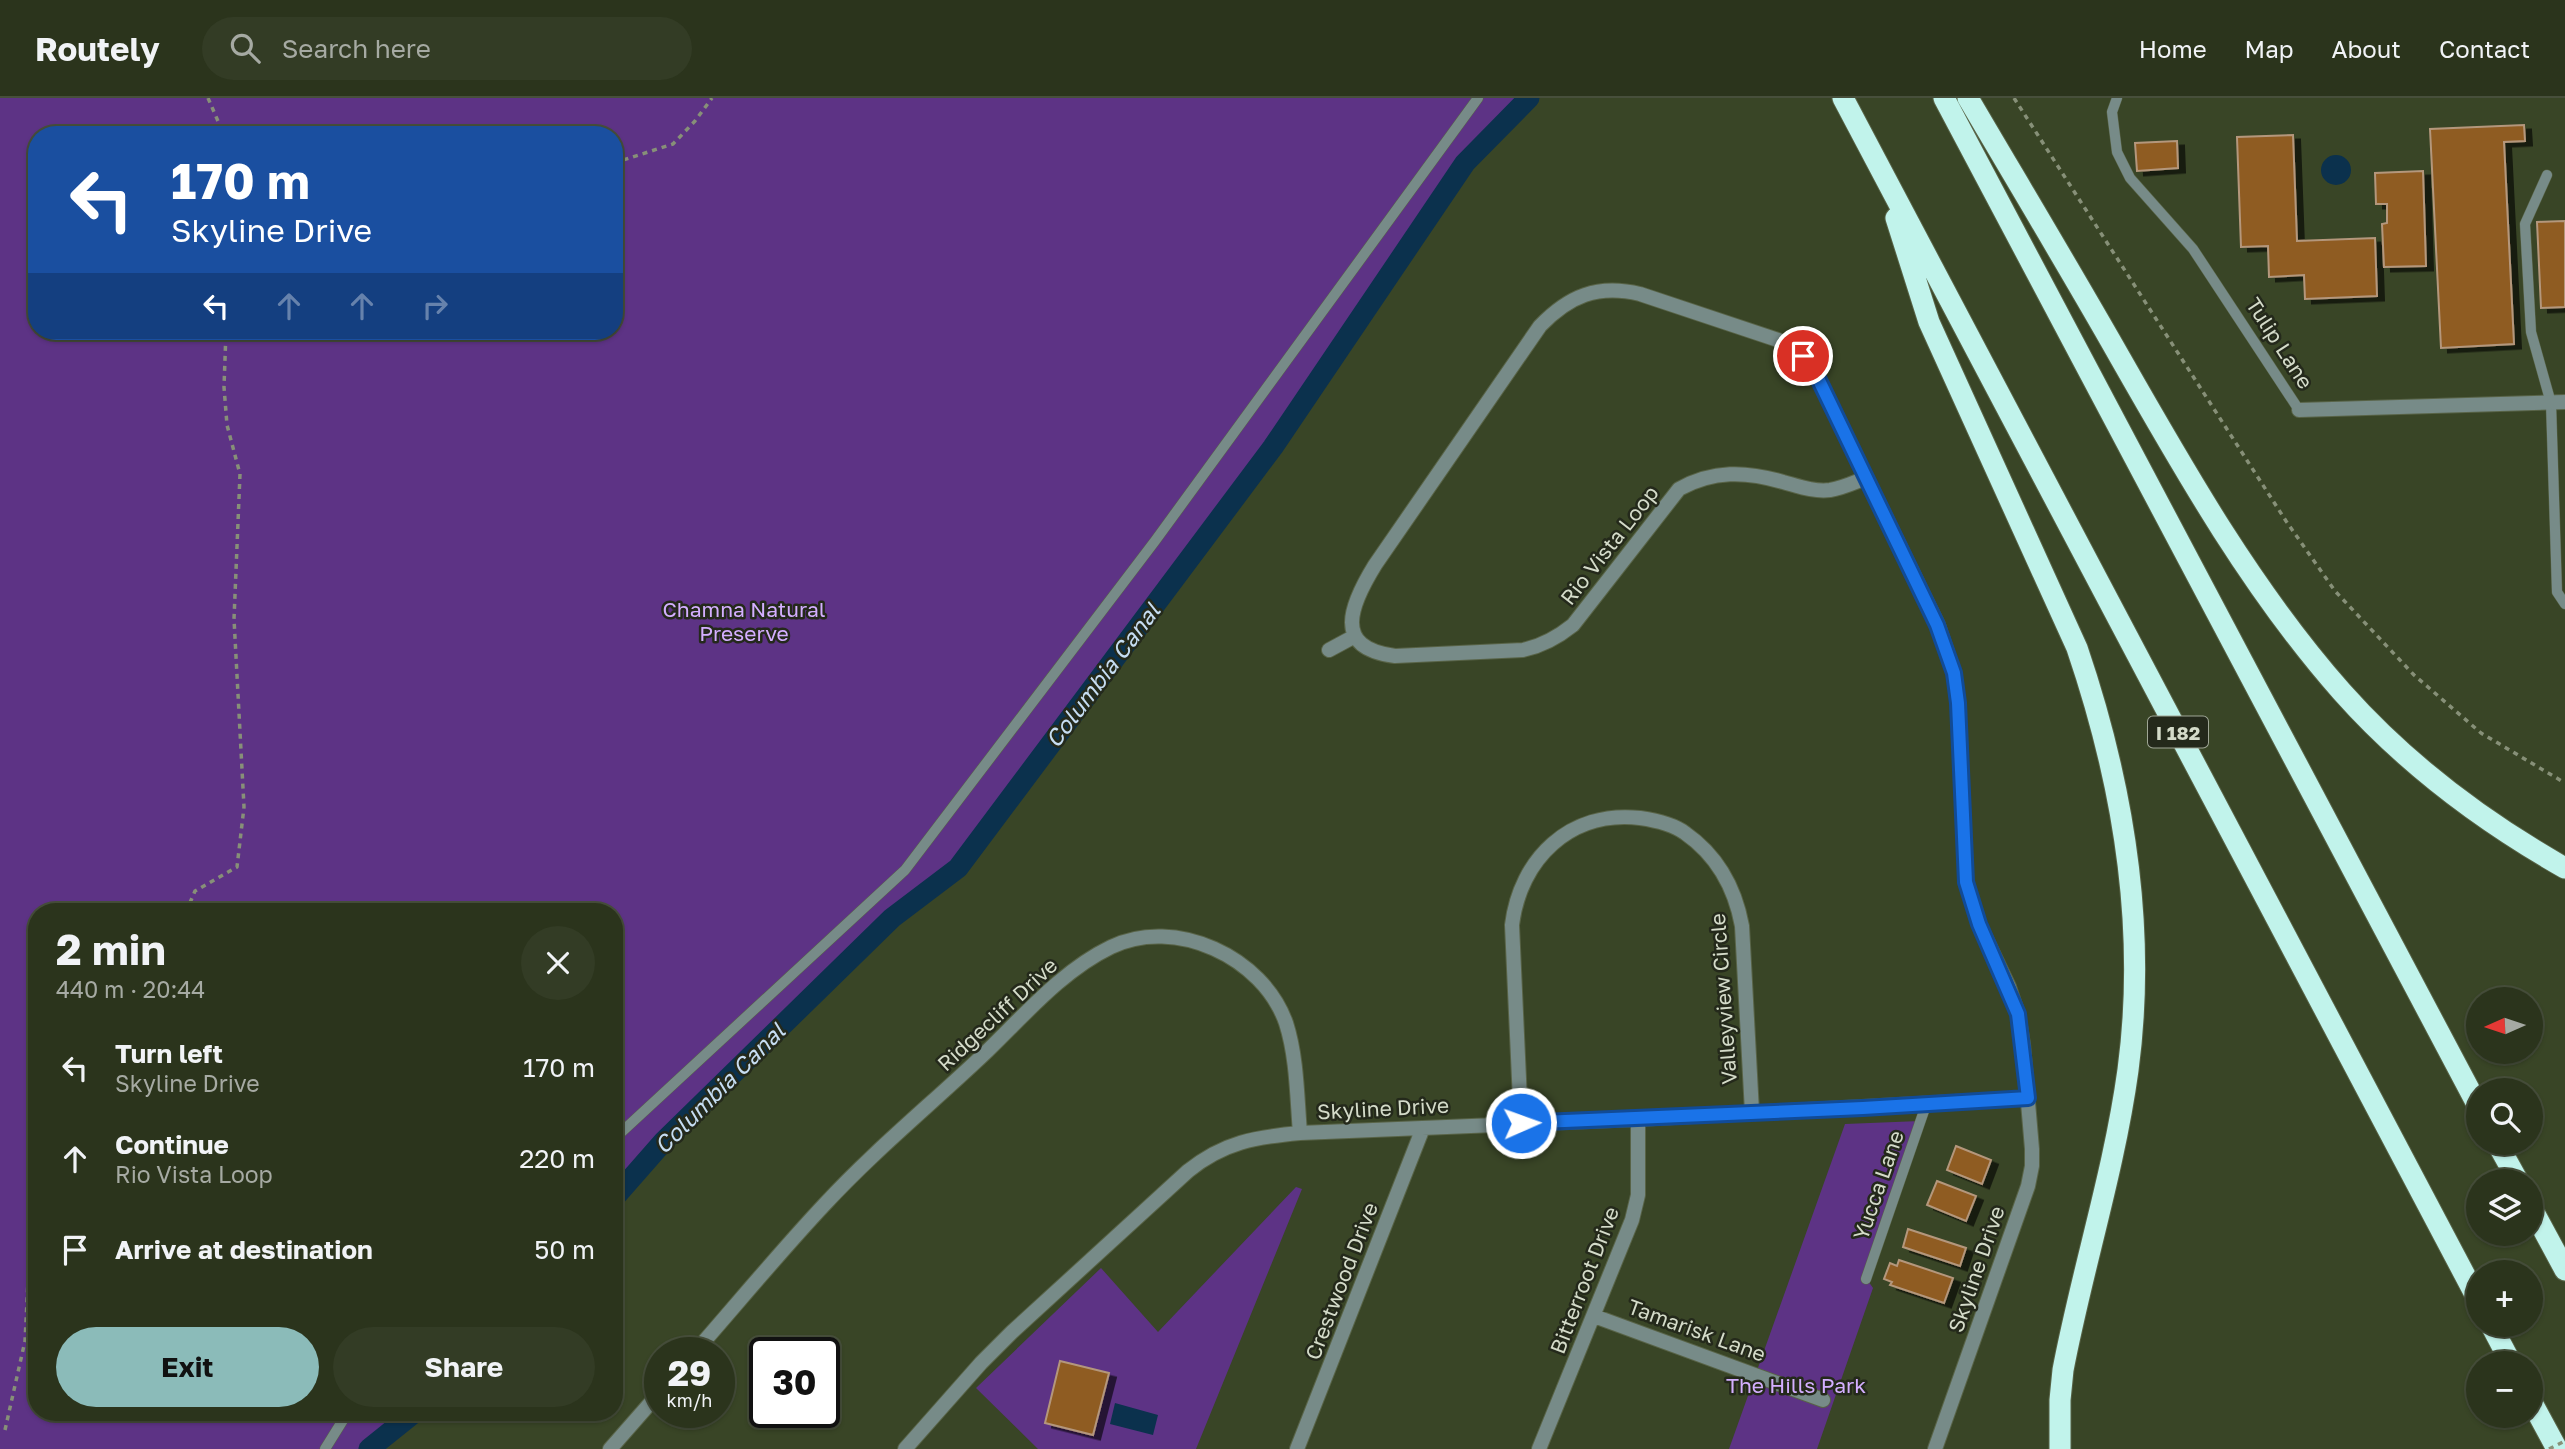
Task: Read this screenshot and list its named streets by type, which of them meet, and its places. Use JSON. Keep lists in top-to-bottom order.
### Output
{
  "streets": {
    "highway": ["I 182"],
    "street": [
      "Tulip Lane",
      "Rio Vista Loop",
      "Valleyview Circle",
      "Ridgecliff Drive",
      "Skyline Drive",
      "Bitterroot Drive",
      "Crestwood Drive",
      "Tamarisk Lane"
    ],
    "lane": ["Yucca Lane"]
  },
  "crossings": [
    ["Rio Vista Loop", "Skyline Drive"],
    ["Valleyview Circle", "Skyline Drive"],
    ["Ridgecliff Drive", "Skyline Drive"],
    ["Skyline Drive", "Yucca Lane"],
    ["Skyline Drive", "Bitterroot Drive"],
    ["Skyline Drive", "Crestwood Drive"],
    ["Bitterroot Drive", "Tamarisk Lane"]
  ],
  "water": ["Columbia Canal"],
  "parks": ["Chamna Natural Preserve", "The Hills Park"],
  "north": "left",
  "page": {
    "header": "Routely",
    "search": "Search here",
    "nav": [
      "Home",
      "Map",
      "About",
      "Contact"
    ],
    "turn": ["170 m", "Skyline Drive"],
    "heading": ["2 min", "440 m · 20:44"],
    "map_buttons": ["+", "−"],
    "list": [
      {
        "name": "Turn left",
        "note": "Skyline Drive",
        "value": "170 m"
      },
      {
        "name": "Continue",
        "note": "Rio Vista Loop",
        "value": "220 m"
      },
      {
        "name": "Arrive at destination",
        "value": "50 m"
      }
    ],
    "buttons": ["Exit", "Share"],
    "speed": "29 km/h",
    "limit": "30"
  }
}
